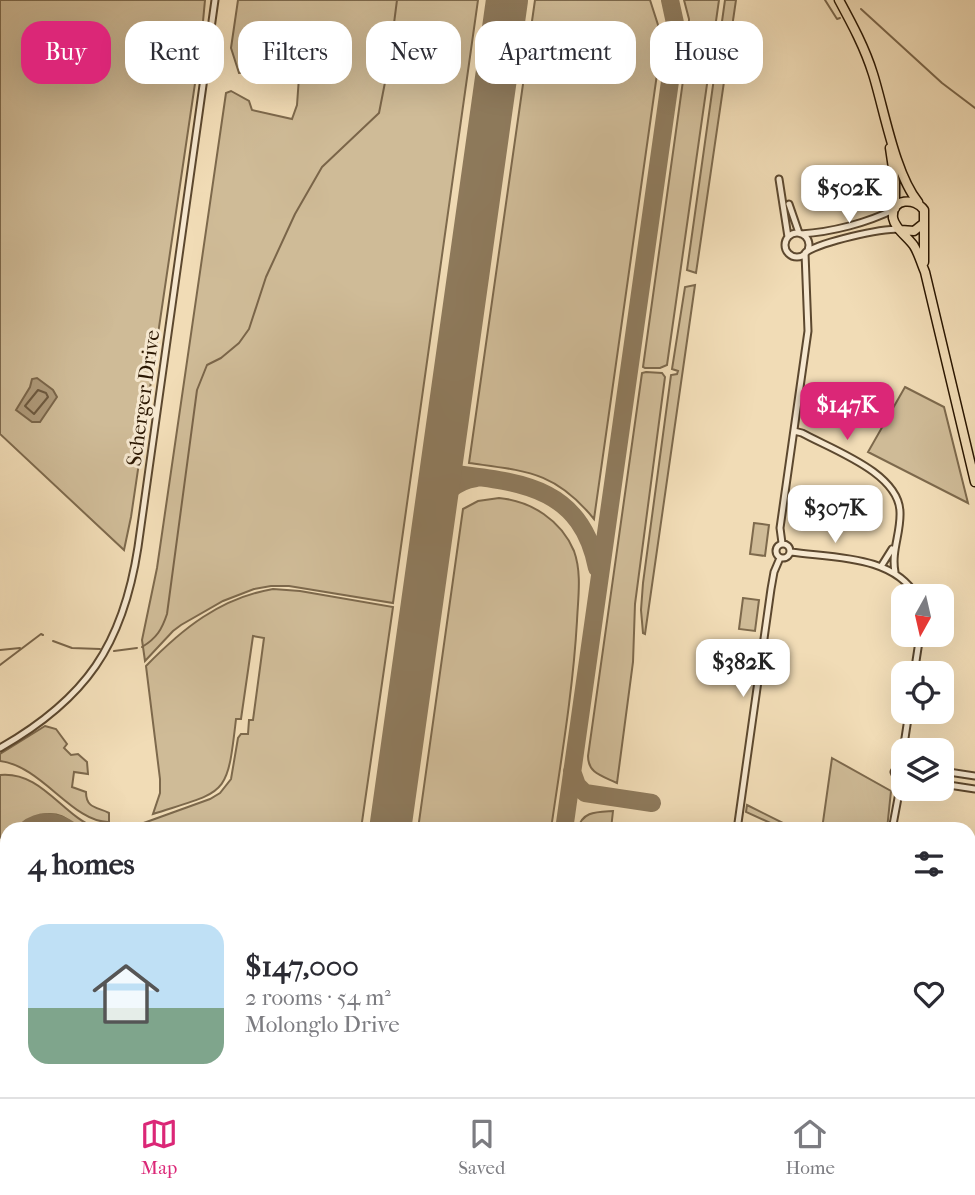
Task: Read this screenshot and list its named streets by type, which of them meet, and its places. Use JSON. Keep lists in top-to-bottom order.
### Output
{
  "streets": {
    "street": ["Scherger Drive"]
  },
  "north": "bottom",
  "page": {
    "chip": [
      "Buy",
      "Rent",
      "Filters",
      "New",
      "Apartment",
      "House"
    ],
    "price": [
      "$502K",
      "$147K",
      "$307K",
      "$382K"
    ],
    "heading": "4 homes",
    "list": [
      {
        "name": "$147,000",
        "note": "2 rooms · 54 m² · Molonglo Drive"
      }
    ],
    "tabs": ["Map", "Saved", "Home"]
  }
}
